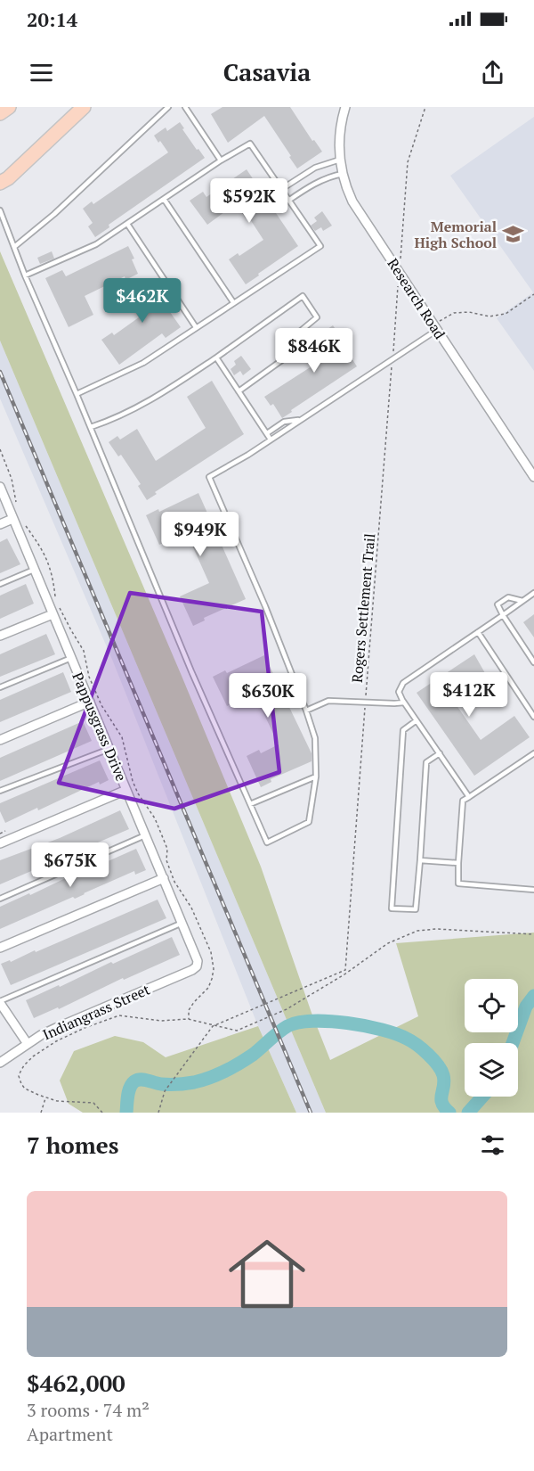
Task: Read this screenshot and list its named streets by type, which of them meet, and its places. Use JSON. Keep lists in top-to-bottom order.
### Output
{
  "streets": {
    "street": ["Research Road", "Pappusgrass Drive", "Indiangrass Street"],
    "path": ["Rogers Settlement Trail"]
  },
  "crossings": [
    ["Pappusgrass Drive", "Indiangrass Street"]
  ],
  "places": {
    "school or university": ["Memorial High School"]
  },
  "page": {
    "status": "20:14",
    "header": "Casavia",
    "price": [
      "$592K",
      "$462K",
      "$846K",
      "$949K",
      "$412K",
      "$630K",
      "$675K"
    ],
    "heading": "7 homes",
    "list": [
      {
        "name": "$462,000",
        "note": "3 rooms · 74 m² · Apartment"
      }
    ]
  }
}
